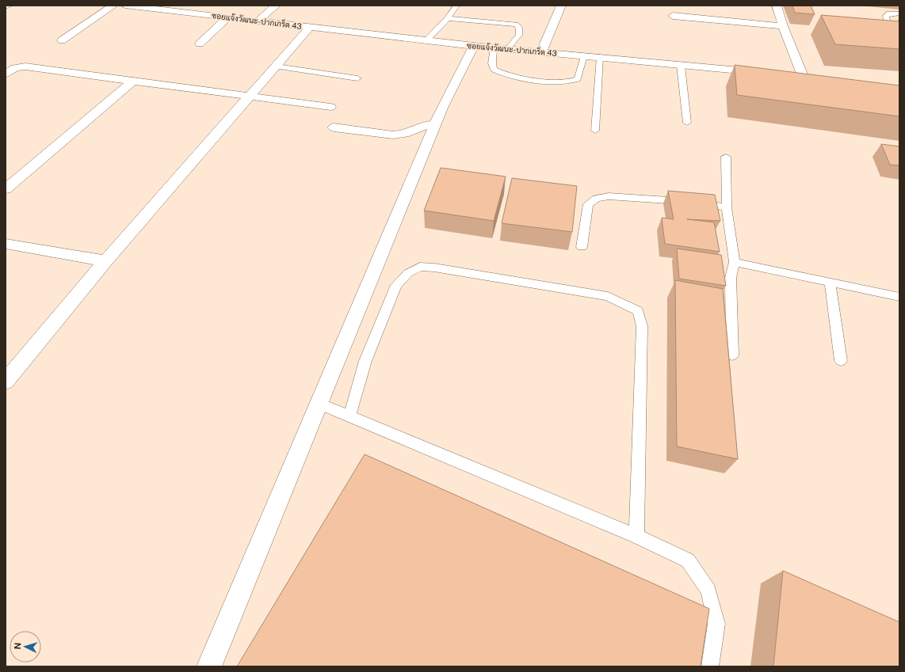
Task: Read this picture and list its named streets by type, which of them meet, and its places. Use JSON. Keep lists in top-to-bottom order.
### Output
{
  "streets": {
    "street": ["ซอยแจ้งวัฒนะ-ปากเกร็ด 43"]
  },
  "north": "left"
}
